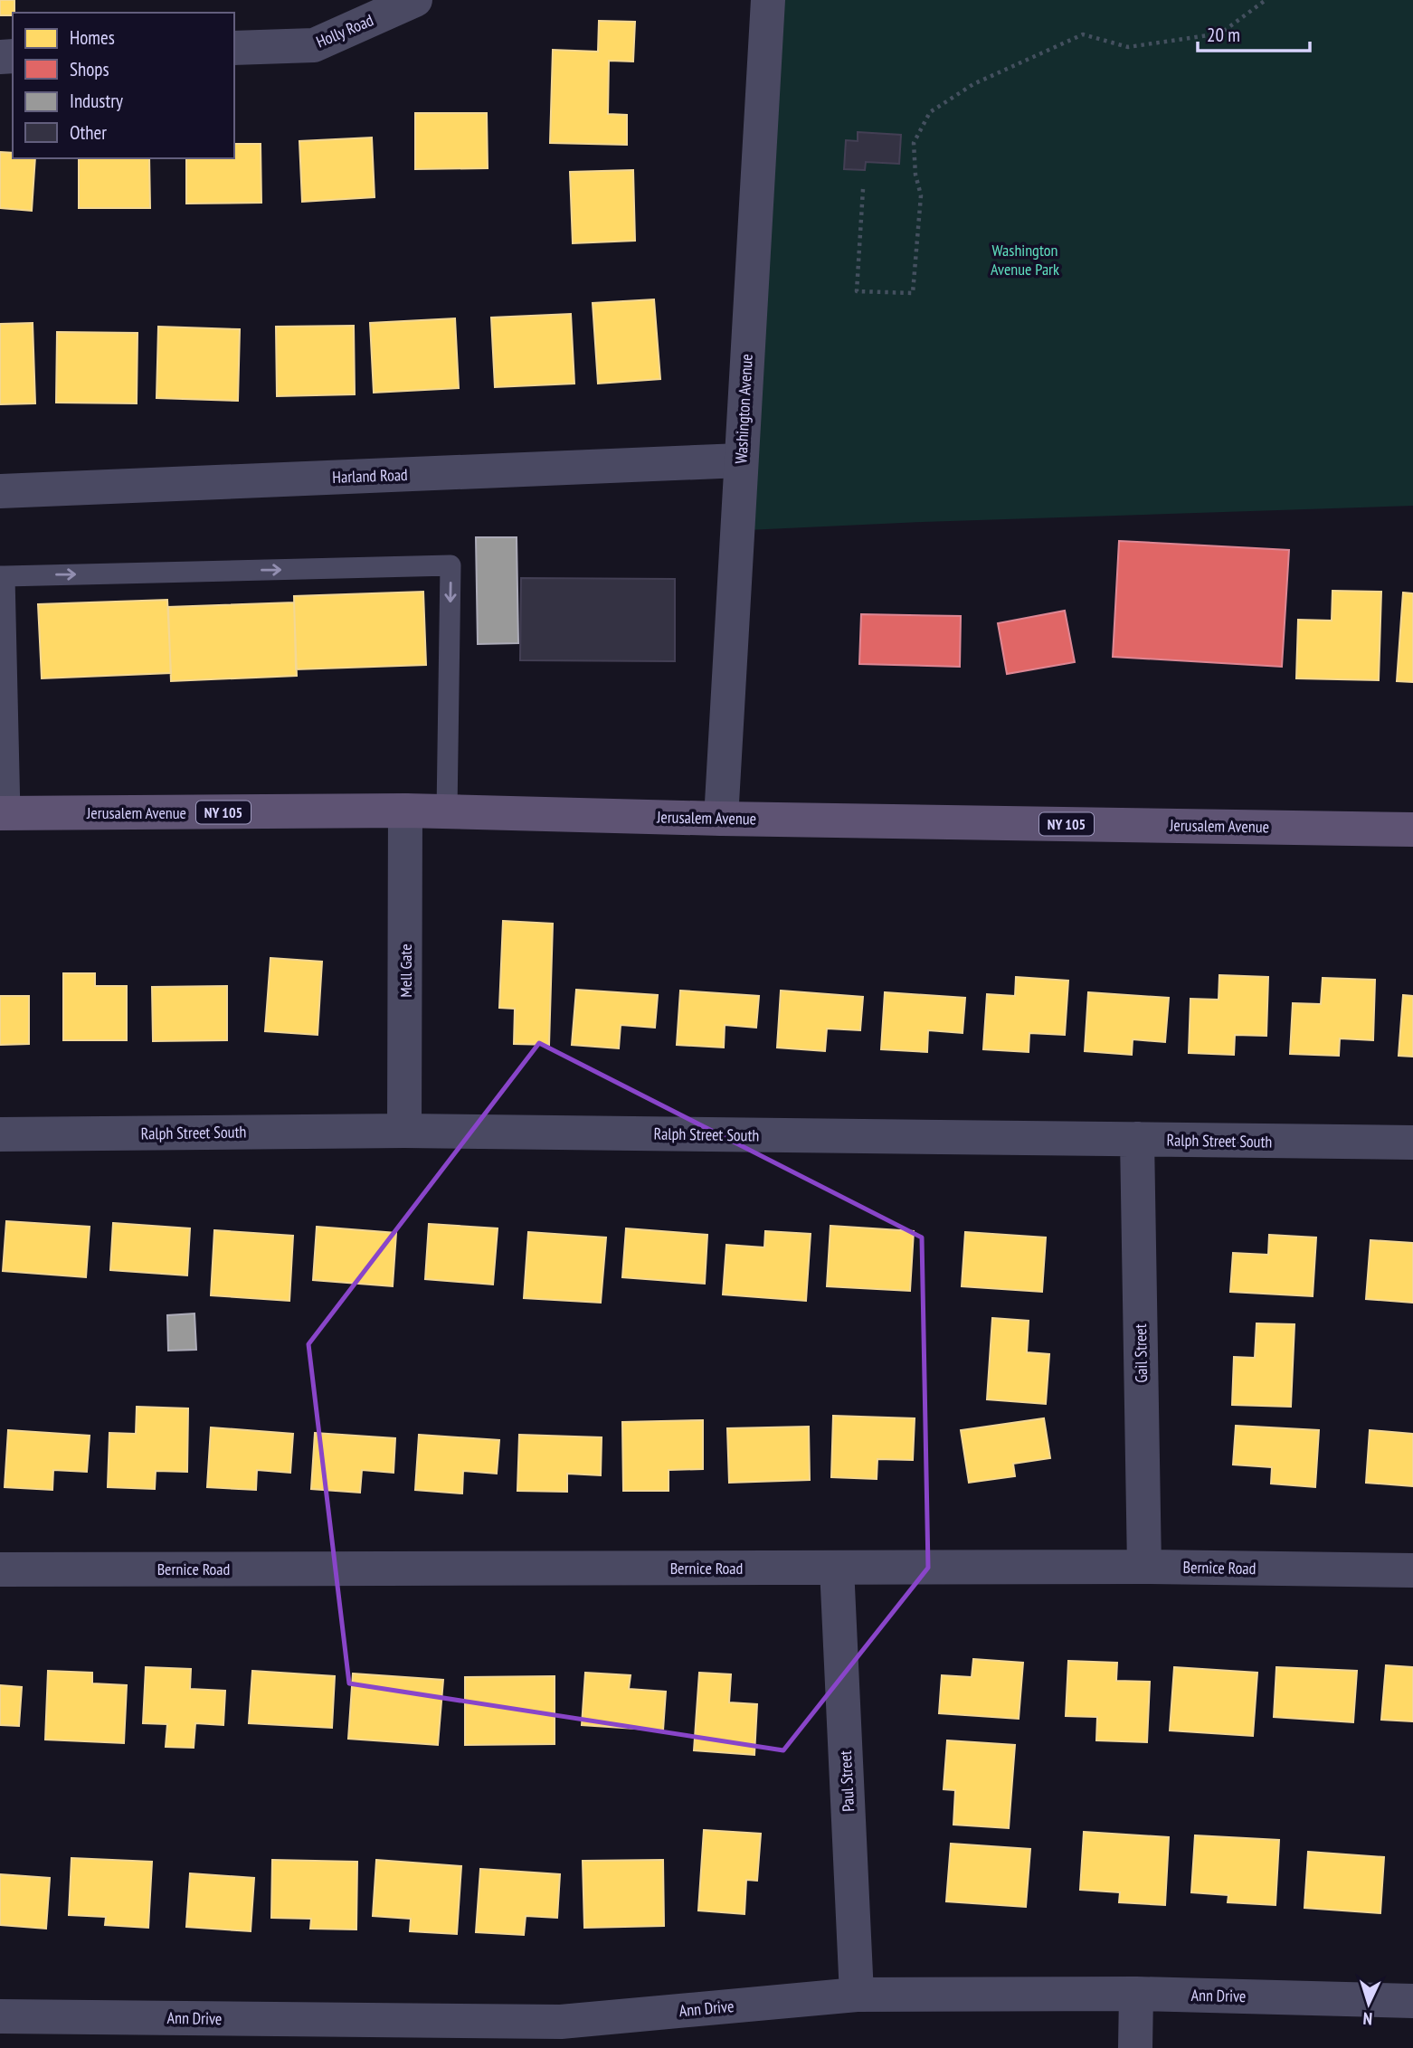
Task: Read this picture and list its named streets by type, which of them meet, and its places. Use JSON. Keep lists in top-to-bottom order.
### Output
{
  "streets": {
    "main road": ["Jerusalem Avenue", "NY 105"],
    "street": [
      "Holly Road",
      "Washington Avenue",
      "Harland Road",
      "Mell Gate",
      "Ralph Street South",
      "Gail Street",
      "Bernice Road",
      "Paul Street",
      "Ann Drive"
    ]
  },
  "crossings": [
    ["Washington Avenue", "Harland Road"],
    ["Washington Avenue", "Jerusalem Avenue"],
    ["Jerusalem Avenue", "Mell Gate"],
    ["Mell Gate", "Ralph Street South"],
    ["Ralph Street South", "Gail Street"],
    ["Gail Street", "Bernice Road"],
    ["Bernice Road", "Paul Street"],
    ["Paul Street", "Ann Drive"]
  ],
  "parks": ["Washington Avenue Park"],
  "legend": [
    "Homes",
    "Shops",
    "Industry",
    "Other"
  ],
  "scale_bar": "20 m",
  "north": "bottom"
}
